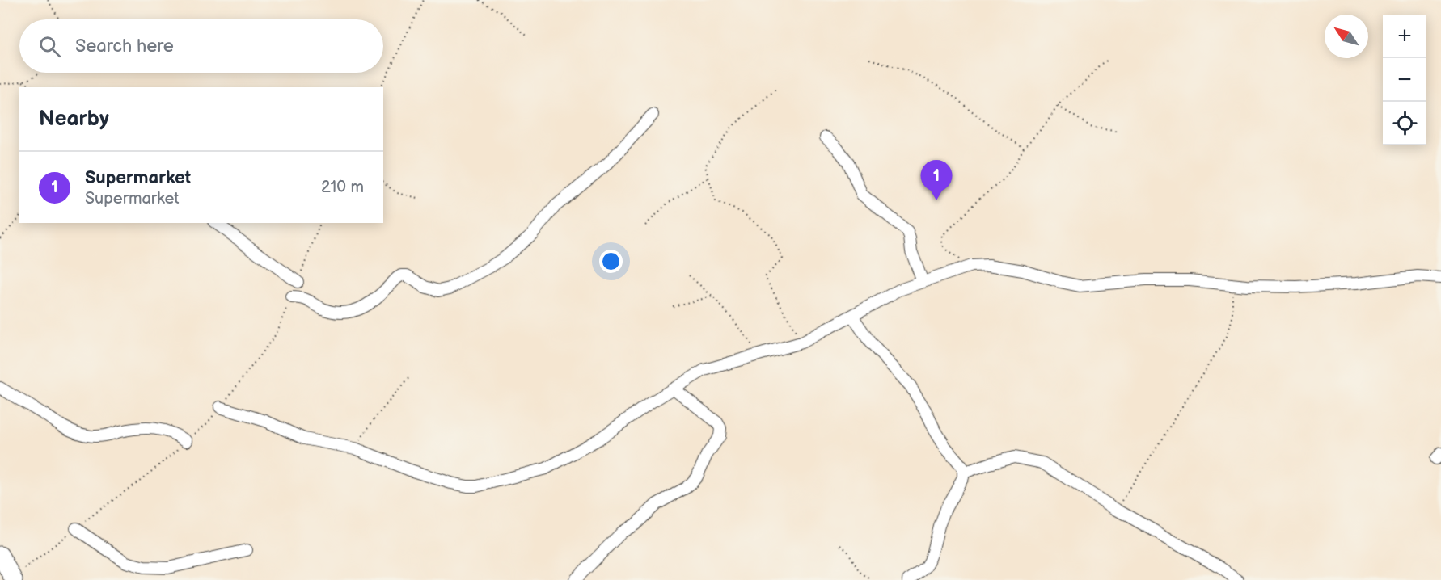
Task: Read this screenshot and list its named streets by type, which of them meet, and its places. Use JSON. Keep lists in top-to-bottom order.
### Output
{
  "north": "top left",
  "page": {
    "map_buttons": ["+", "−"],
    "search": "Search here",
    "heading": "Nearby",
    "list": [
      {
        "mark": "1",
        "name": "Supermarket",
        "note": "Supermarket",
        "value": "210 m"
      }
    ],
    "pins": "1"
  }
}
